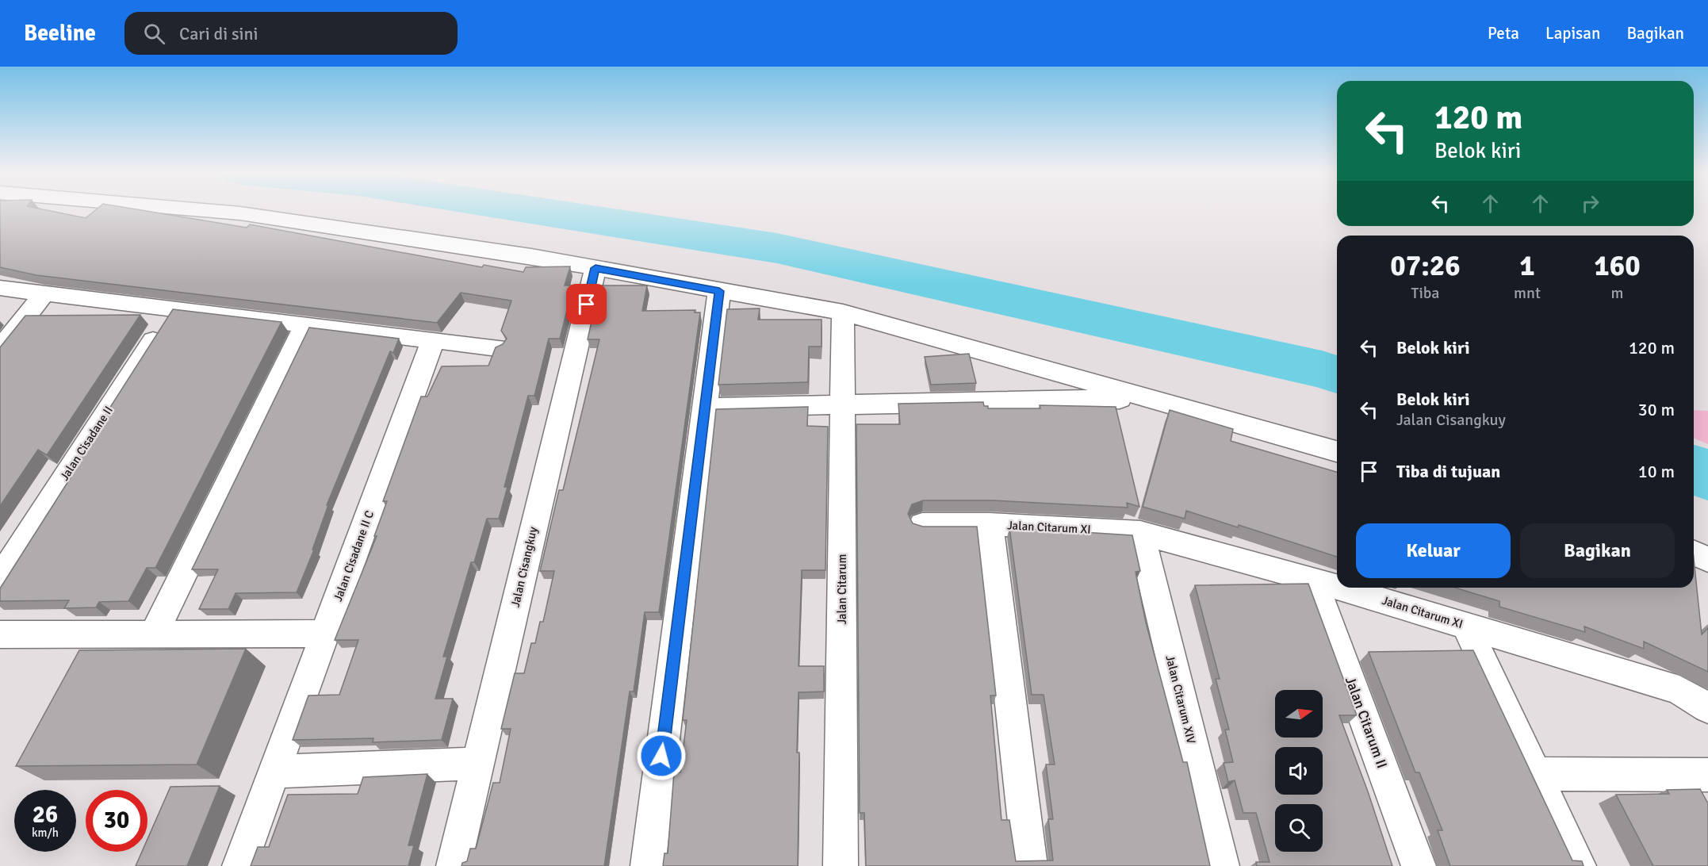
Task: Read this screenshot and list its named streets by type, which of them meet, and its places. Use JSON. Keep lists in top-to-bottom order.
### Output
{
  "streets": {
    "street": [
      "Jalan Cisadane II",
      "Jalan Citarum XI",
      "Jalan Cisadane II C",
      "Jalan Cisangkuy",
      "Jalan Citarum",
      "Jalan Citarum XIV",
      "Jalan Citarum II"
    ]
  },
  "crossings": [
    ["Jalan Citarum XI", "Jalan Citarum XIV"],
    ["Jalan Citarum XI", "Jalan Citarum II"]
  ],
  "north": "right",
  "page": {
    "header": "Beeline",
    "search": "Cari di sini",
    "nav": ["Peta", "Lapisan", "Bagikan"],
    "turn": ["120 m", "Belok kiri"],
    "eta": [
      "07:26",
      "Tiba",
      "1",
      "mnt",
      "160",
      "m"
    ],
    "list": [
      {
        "name": "Belok kiri",
        "value": "120 m"
      },
      {
        "name": "Belok kiri",
        "note": "Jalan Cisangkuy",
        "value": "30 m"
      },
      {
        "name": "Tiba di tujuan",
        "value": "10 m"
      }
    ],
    "buttons": ["Keluar", "Bagikan"],
    "speed": "26 km/h",
    "limit": "30"
  }
}
